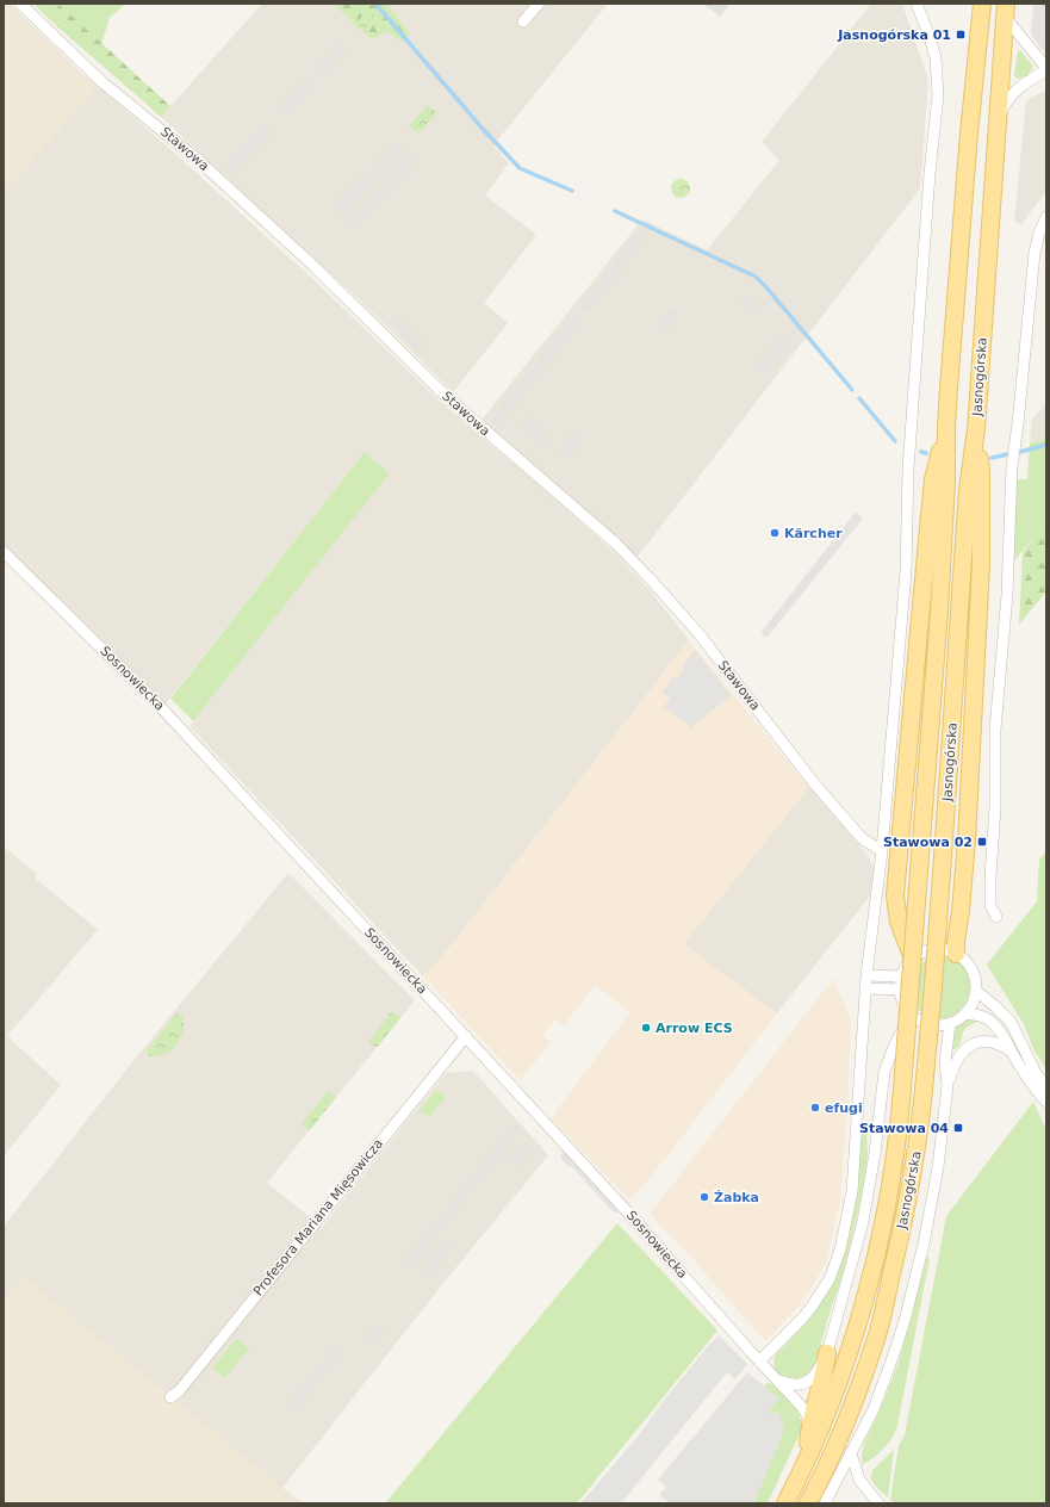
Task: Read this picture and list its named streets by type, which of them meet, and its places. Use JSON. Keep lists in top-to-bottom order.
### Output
{
  "streets": {
    "main road": ["Jasnogórska"],
    "street": ["Stawowa", "Sosnowiecka", "Profesora Mariana Mięsowicza"]
  },
  "crossings": [
    ["Sosnowiecka", "Profesora Mariana Mięsowicza"]
  ],
  "places": {
    "transit": ["Jasnogórska 01", "Stawowa 02", "Stawowa 04"],
    "other": [
      "Kärcher",
      "Arrow ECS",
      "efugi",
      "Żabka"
    ]
  }
}
